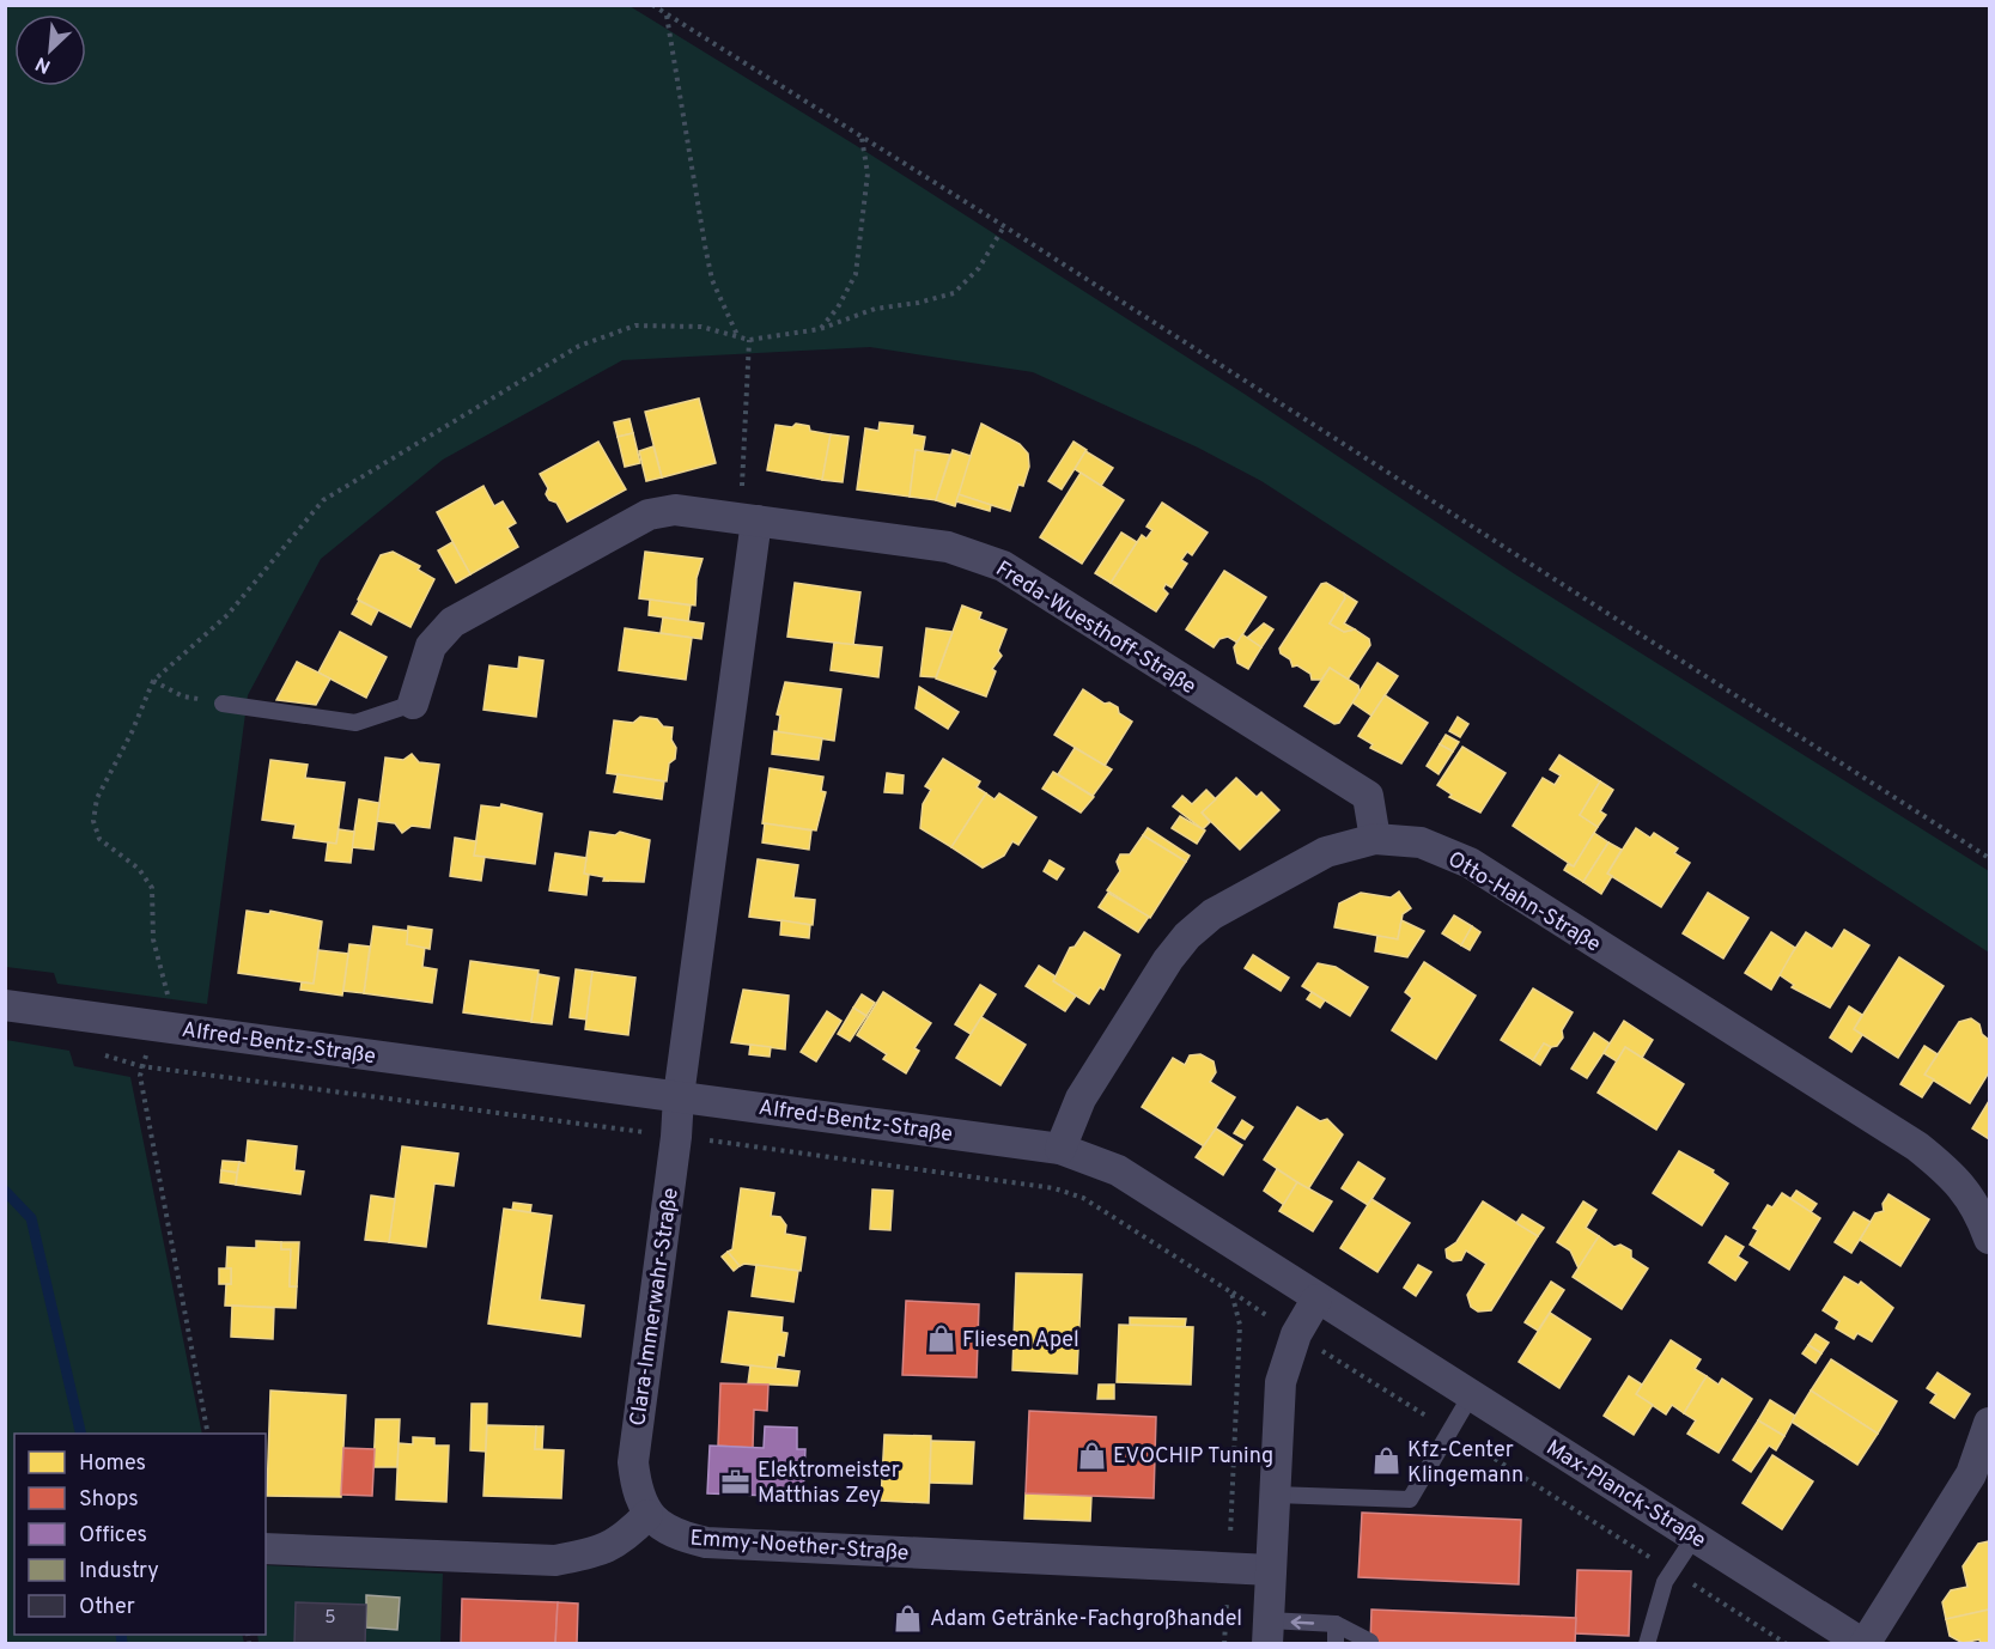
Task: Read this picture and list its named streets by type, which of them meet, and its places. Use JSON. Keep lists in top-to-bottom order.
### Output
{
  "streets": {
    "street": [
      "Freda-Wuesthoff-Straße",
      "Otto-Hahn-Straße",
      "Alfred-Bentz-Straße",
      "Clara-Immerwahr-Straße",
      "Max-Planck-Straße",
      "Emmy-Noether-Straße"
    ]
  },
  "crossings": [
    ["Freda-Wuesthoff-Straße", "Otto-Hahn-Straße"],
    ["Otto-Hahn-Straße", "Alfred-Bentz-Straße"],
    ["Alfred-Bentz-Straße", "Clara-Immerwahr-Straße"],
    ["Alfred-Bentz-Straße", "Max-Planck-Straße"],
    ["Clara-Immerwahr-Straße", "Emmy-Noether-Straße"]
  ],
  "places": {
    "shop": [
      "Fliesen Apel",
      "EVOCHIP Tuning",
      "Kfz-Center Klingemann",
      "Adam Getränke-Fachgroßhandel"
    ],
    "office": ["Elektromeister Matthias Zey"]
  },
  "house_numbers": ["5"],
  "legend": [
    "Homes",
    "Shops",
    "Offices",
    "Industry",
    "Other"
  ],
  "north": "bottom left"
}
